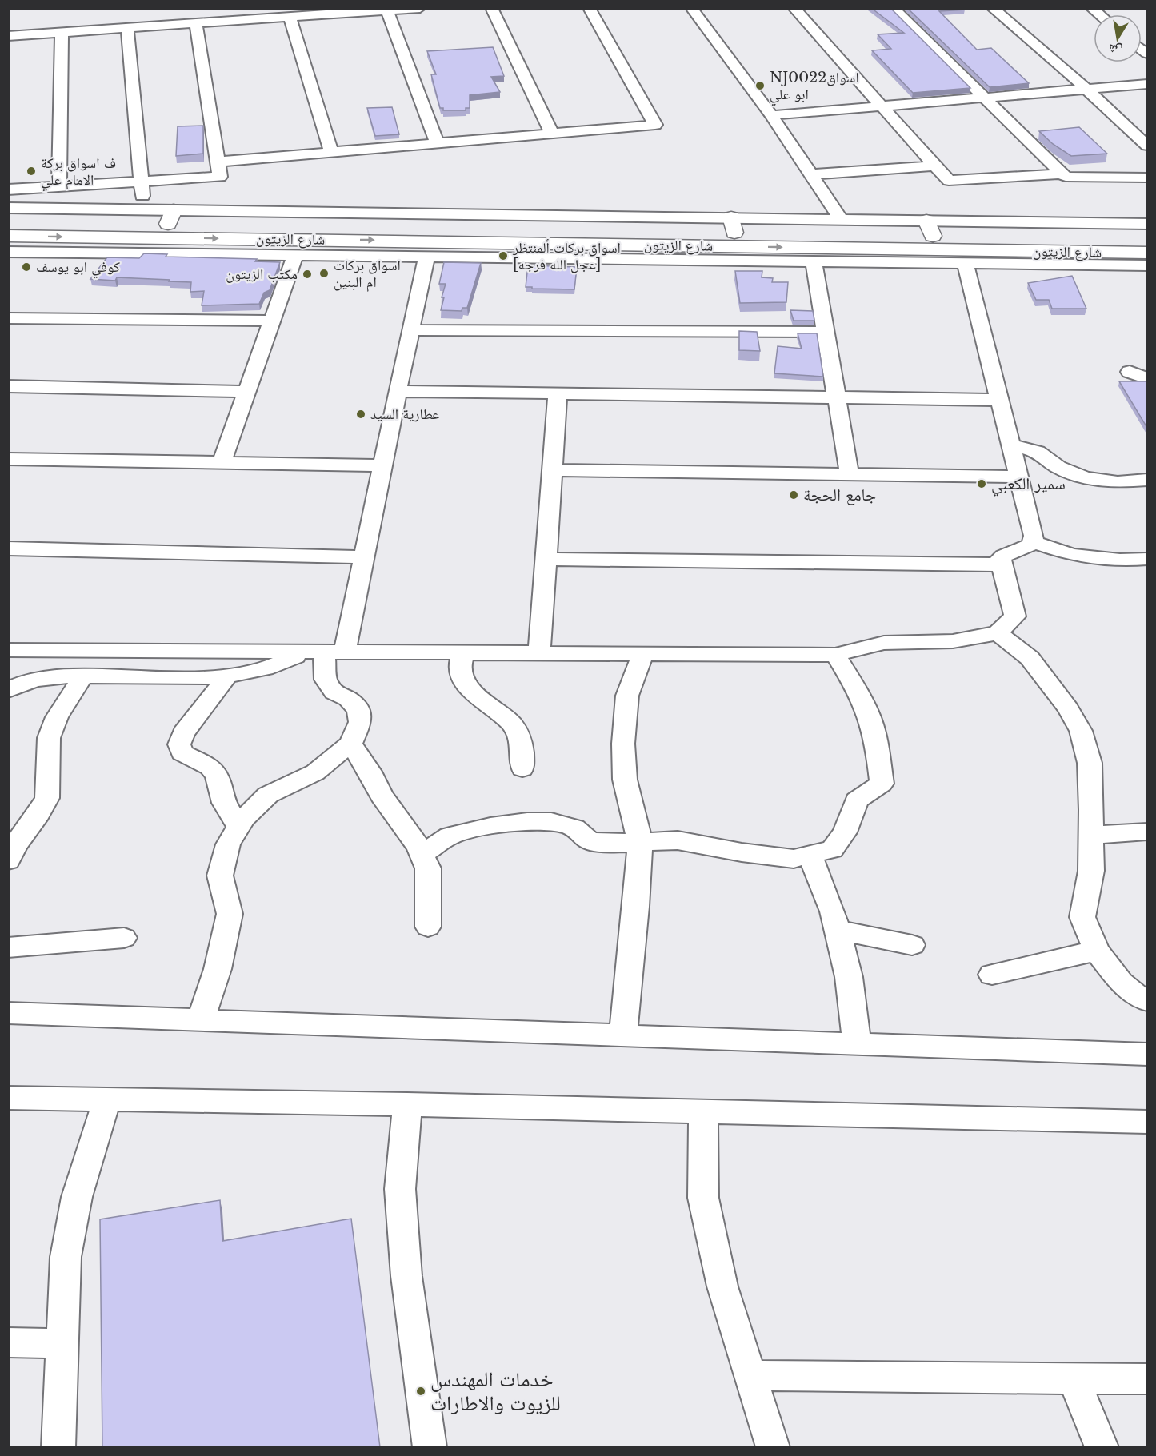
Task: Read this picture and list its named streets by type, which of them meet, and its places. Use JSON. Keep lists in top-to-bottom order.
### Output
{
  "streets": {
    "main road": ["شارع الزيتون"]
  },
  "places": [
    "NJ0022اسواق ابو علي",
    "ف اسواق بركة الامام علي",
    "اسواق بركات ألمنتظر [عجل الله فرجه]",
    "كوفي ابو يوسف",
    "اسواق بركات ام البنين",
    "مكتب الزيتون",
    "عطارية السيد",
    "سمير الكعبي",
    "جامع الحجة",
    "خدمات المهندس للزيوت والاطارات"
  ],
  "north": "bottom"
}
